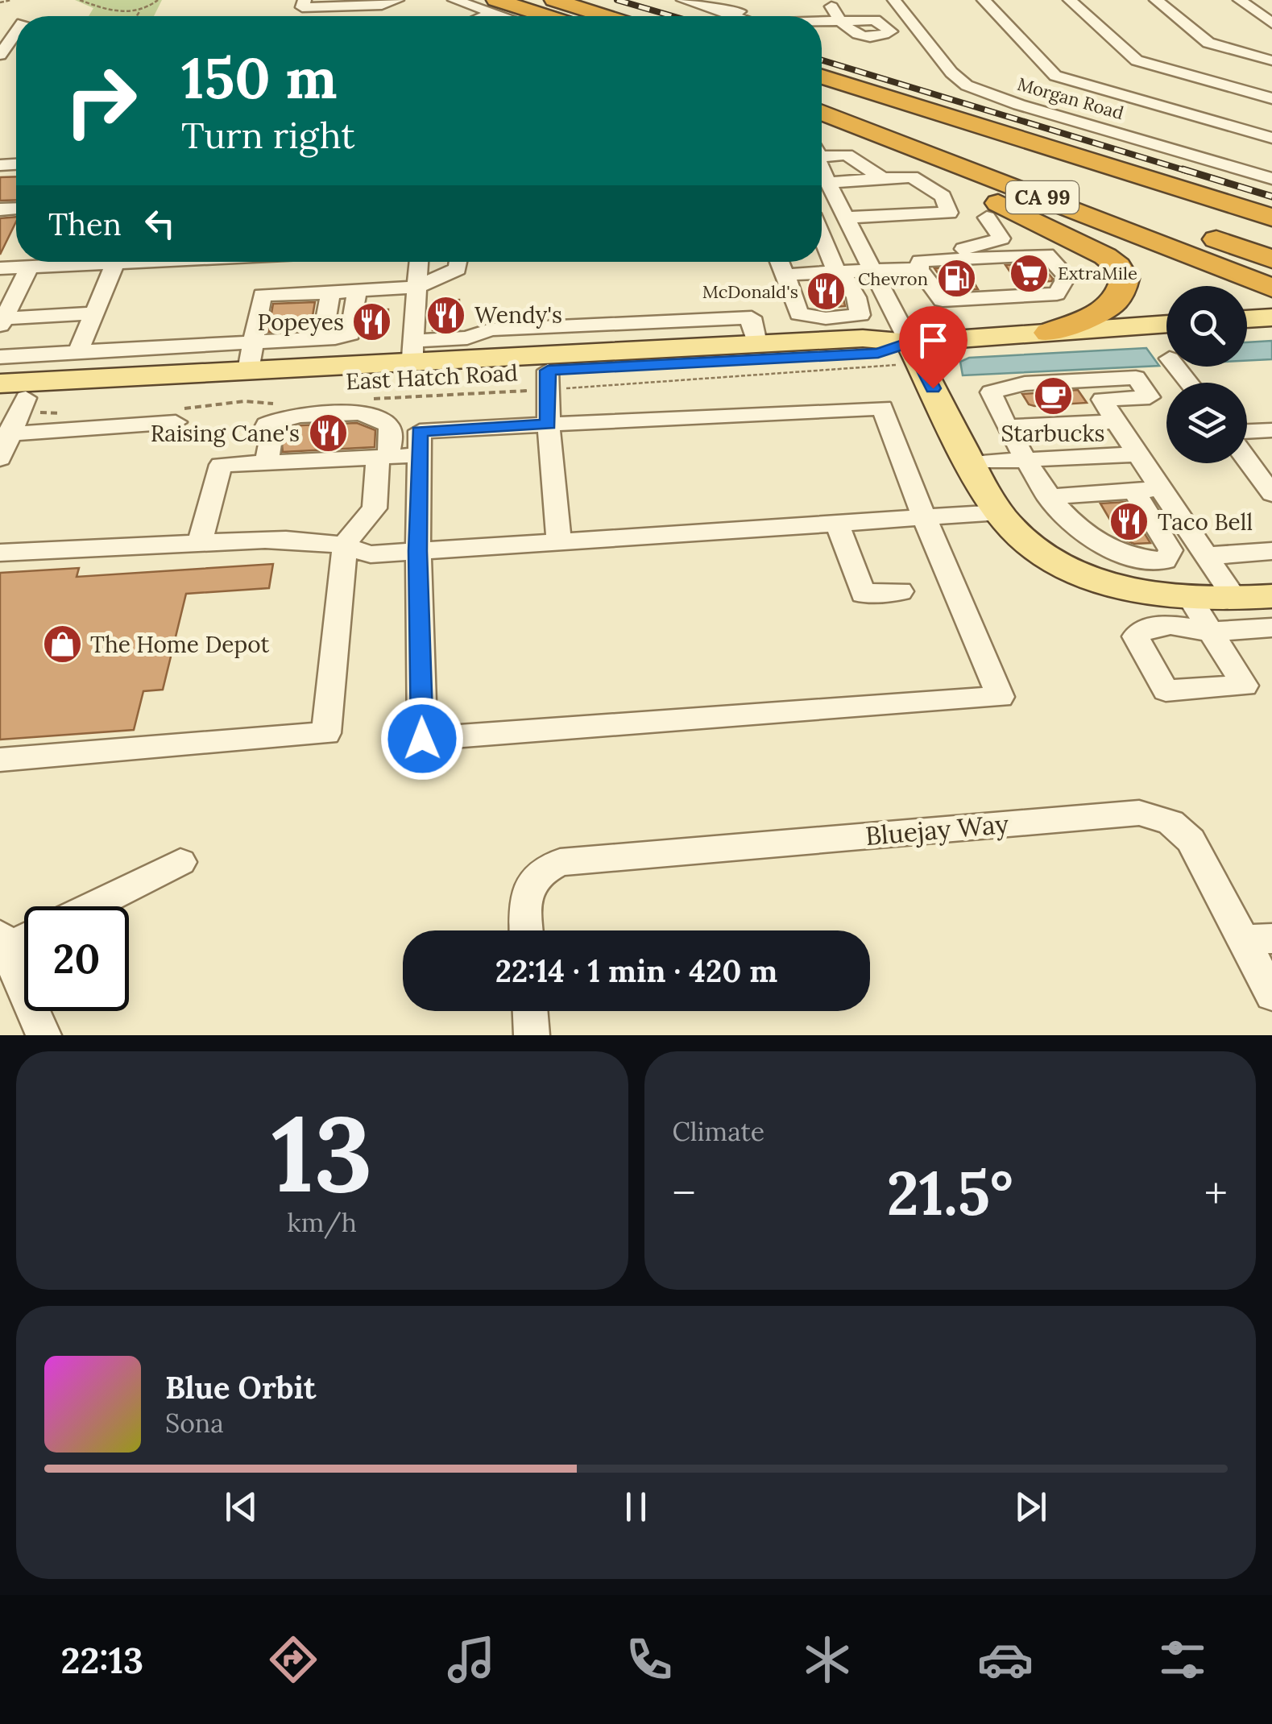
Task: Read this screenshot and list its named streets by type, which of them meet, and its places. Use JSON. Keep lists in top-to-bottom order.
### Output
{
  "streets": {
    "highway": ["CA 99"],
    "main road": ["East Hatch Road"],
    "street": ["Morgan Road", "Bluejay Way"]
  },
  "places": {
    "supermarket": ["ExtraMile"],
    "fuel station": ["Chevron"],
    "restaurant": [
      "McDonald's",
      "Wendy's",
      "Popeyes",
      "Raising Cane's",
      "Taco Bell"
    ],
    "cafe": ["Starbucks"],
    "shop": ["The Home Depot"]
  },
  "page": {
    "turn": ["150 m", "Turn right"],
    "then": "Then",
    "limit": "20",
    "trip": "22:14 · 1 min · 420 m",
    "tile": [
      ["13", "km/h"],
      "Climate"
    ],
    "heat": ["−", "21.5°", "+"],
    "song": ["Blue Orbit", "Sona"],
    "tabs": "22:13"
  }
}
